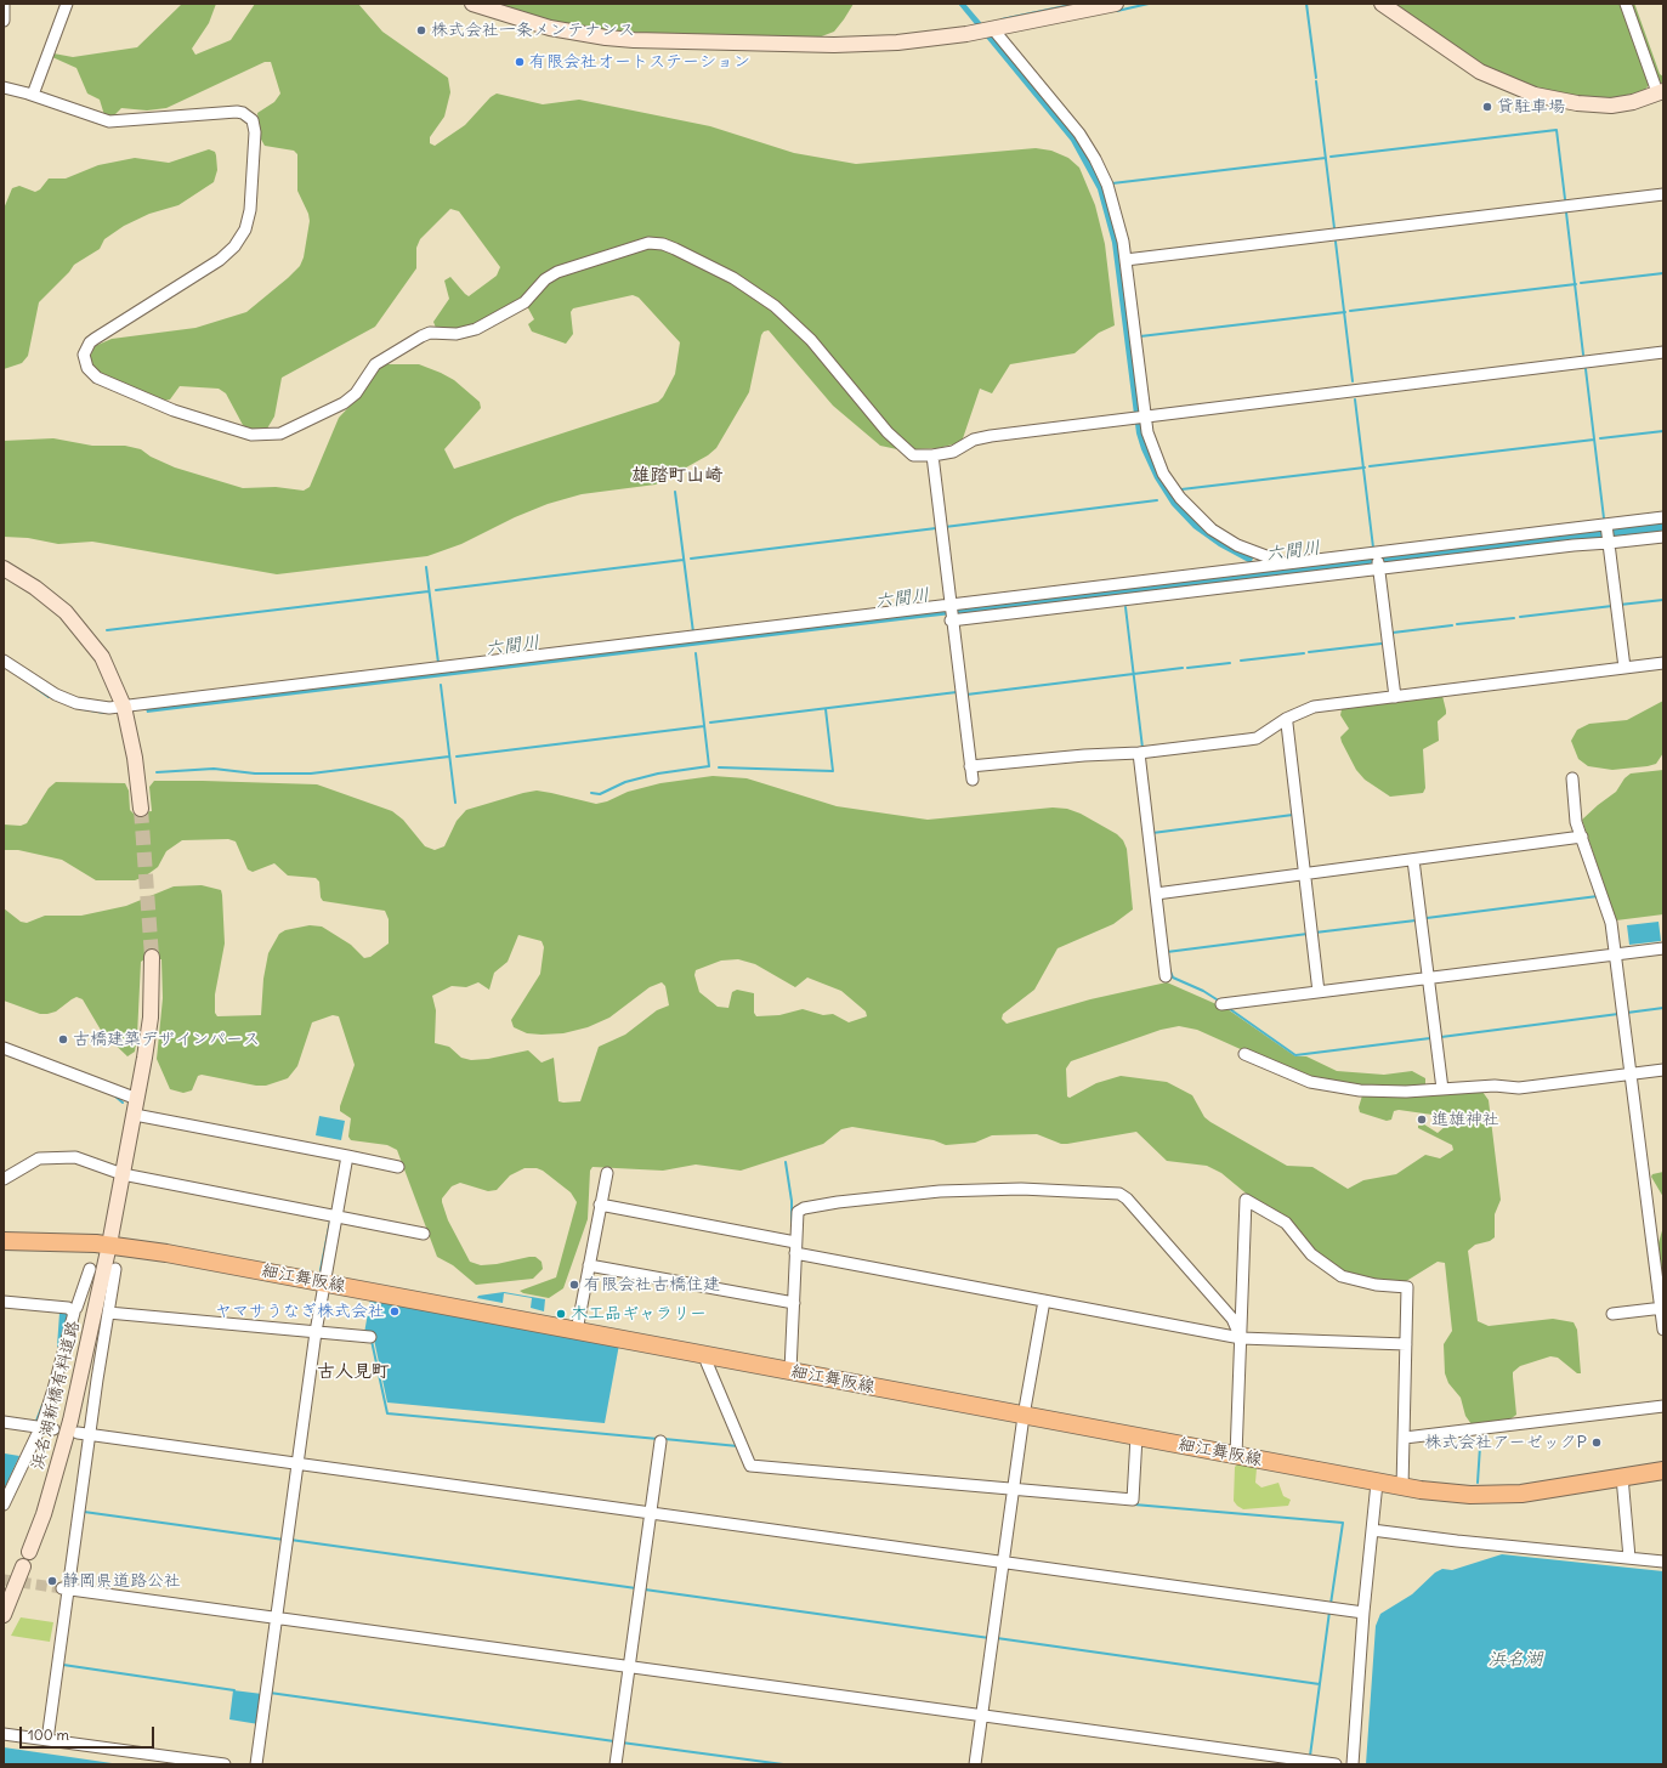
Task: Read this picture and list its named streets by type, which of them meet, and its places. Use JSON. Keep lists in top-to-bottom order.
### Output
{
  "streets": {
    "main road": ["細江舞阪線"],
    "street": ["浜名湖新橋有料道路"]
  },
  "crossings": [
    ["細江舞阪線", "浜名湖新橋有料道路"]
  ],
  "districts": ["雄踏町山崎", "古人見町"],
  "water": ["六間川", "浜名湖"],
  "places": [
    "株式会社一条メンテナンス",
    "有限会社オートステーション",
    "貸駐車場",
    "古橋建築デザインパース",
    "進雄神社",
    "有限会社古橋住建",
    "ヤマサうなぎ株式会社",
    "木工品ギャラリー",
    "株式会社アーゼックP",
    "静岡県道路公社"
  ],
  "scale_bar": "100 m"
}
